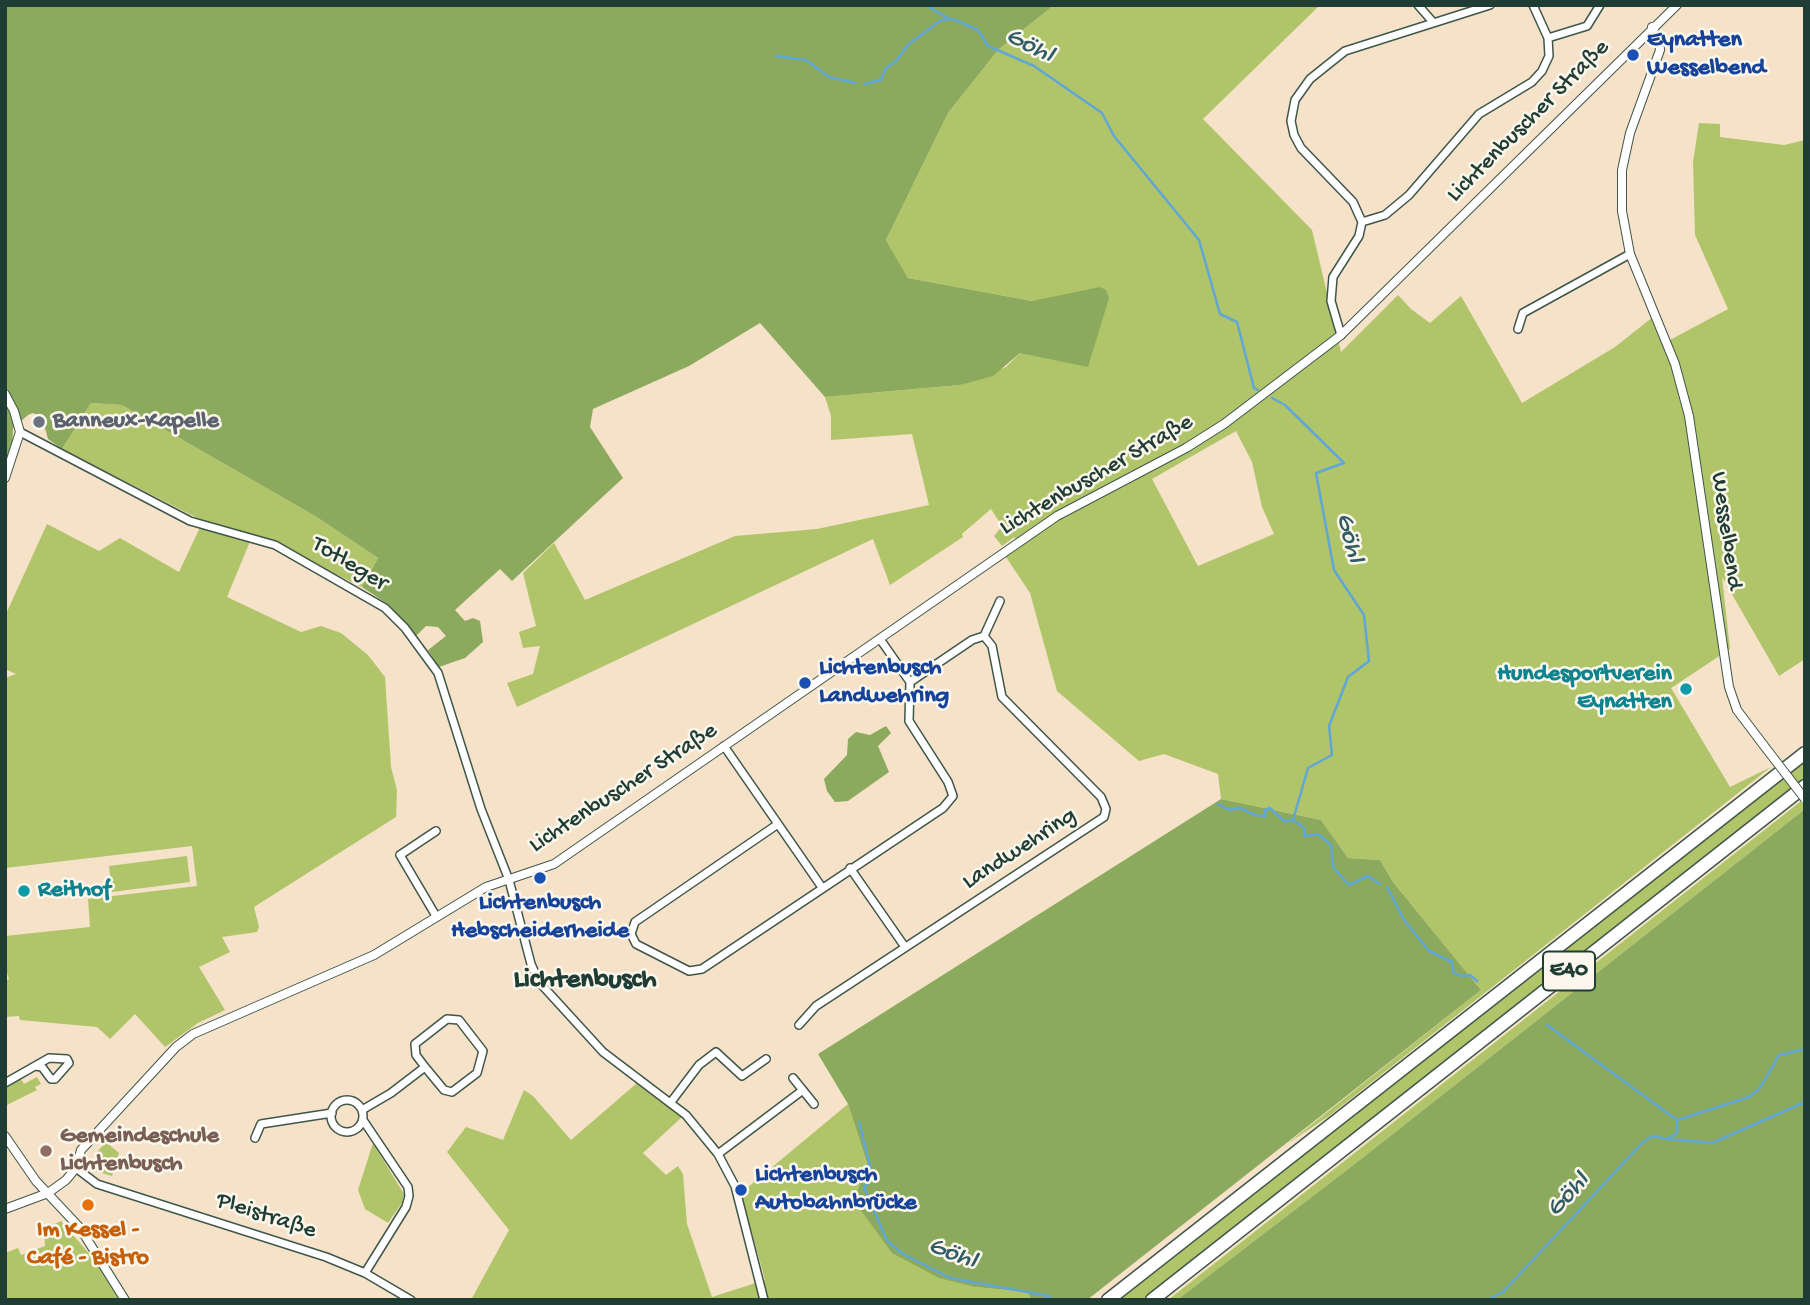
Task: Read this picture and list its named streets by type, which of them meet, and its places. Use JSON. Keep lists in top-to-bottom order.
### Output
{
  "streets": {
    "highway": ["E40"],
    "street": [
      "Lichtenbuscher Straße",
      "Wesselbend",
      "Totleger",
      "Landwehring",
      "Pleistraße"
    ]
  },
  "crossings": [
    ["Lichtenbuscher Straße", "Wesselbend"],
    ["Lichtenbuscher Straße", "Totleger"],
    ["Lichtenbuscher Straße", "Pleistraße"]
  ],
  "districts": ["Lichtenbusch"],
  "water": ["Göhl"],
  "places": [
    "Eynatten Wesselbend",
    "Banneux-Kapelle",
    "Lichtenbusch Landwehring",
    "Hundesportverein Eynatten",
    "Lichtenbusch Hebscheiderheide",
    "Reithof",
    "Gemeindeschule Lichtenbusch",
    "Lichtenbusch Autobahnbrücke",
    "Im Kessel - Café - Bistro"
  ]
}
